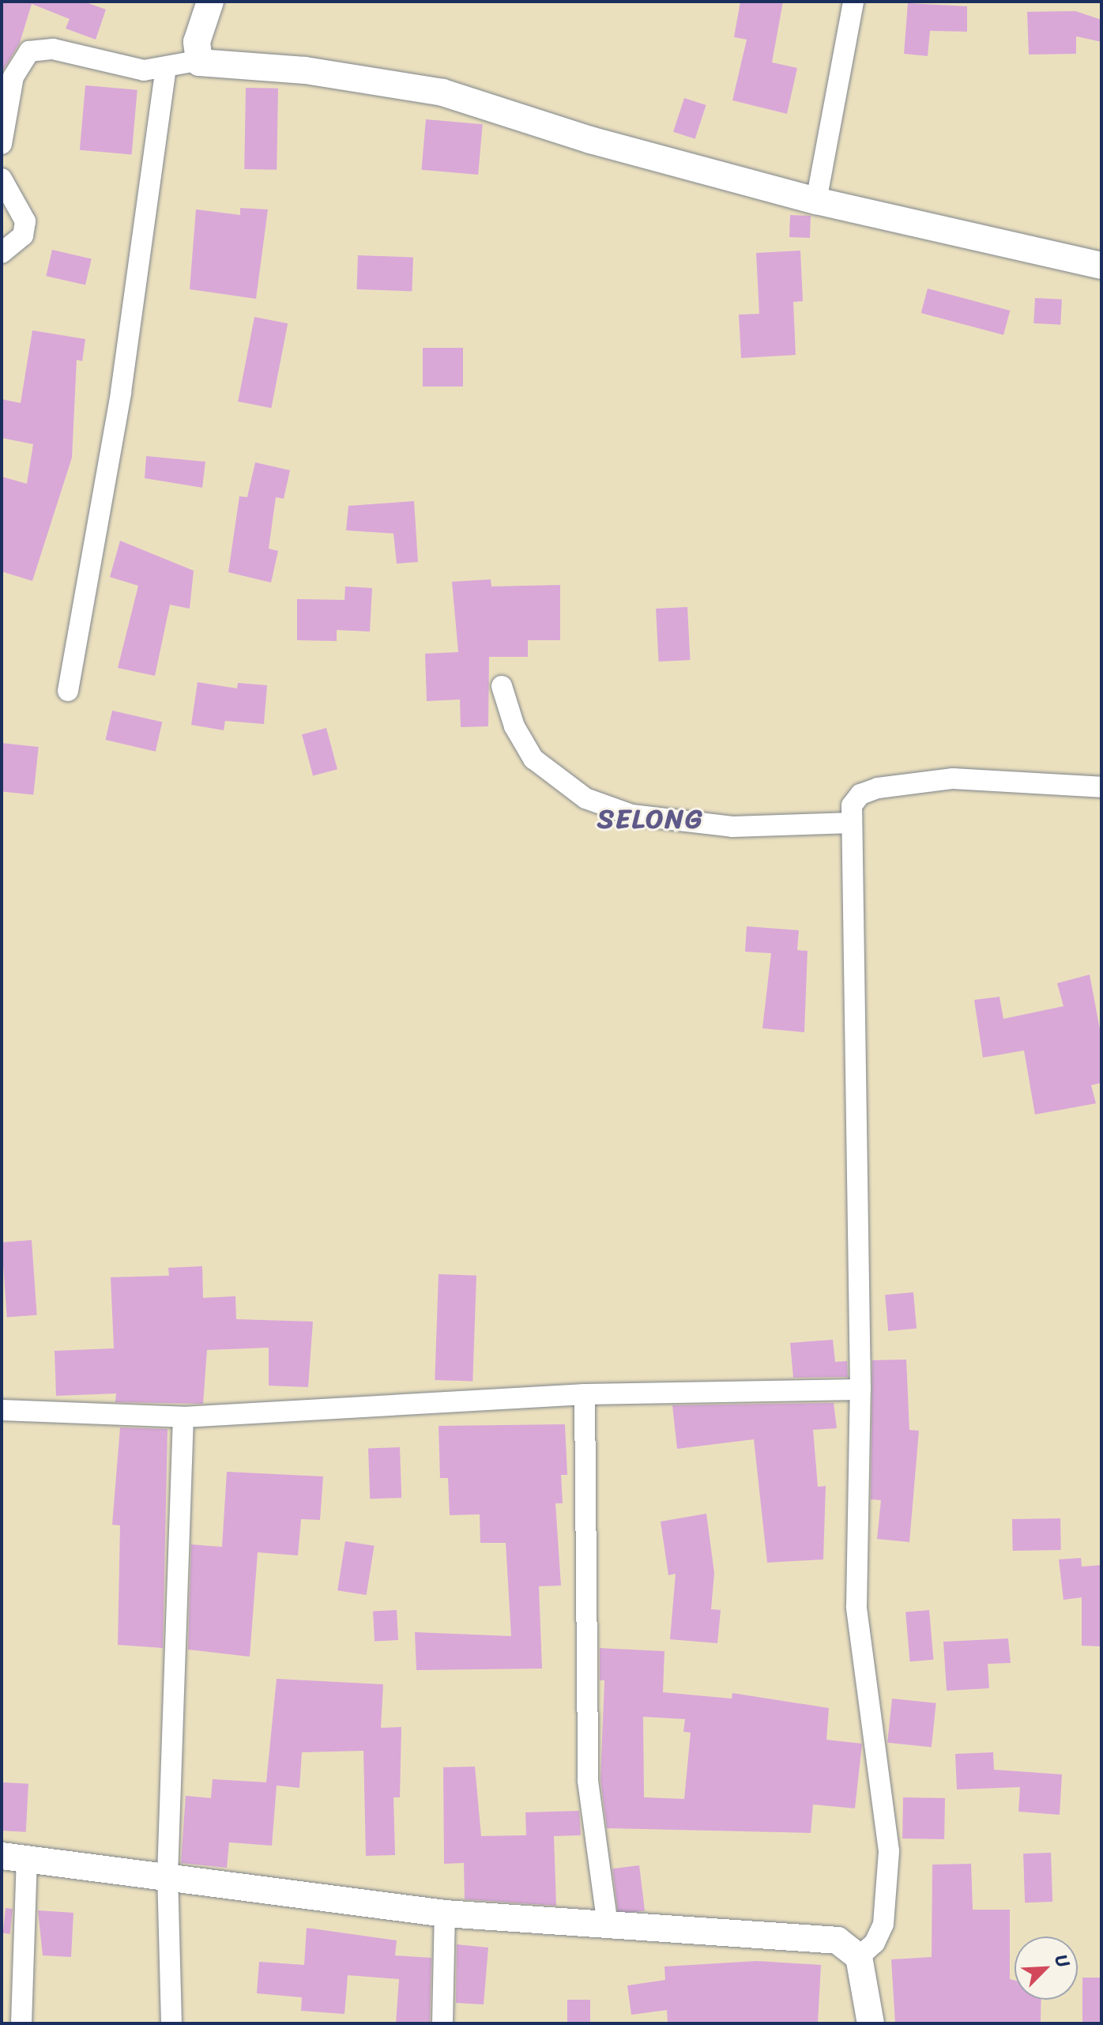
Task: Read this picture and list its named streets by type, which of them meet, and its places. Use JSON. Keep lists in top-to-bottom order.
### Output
{
  "districts": ["SELONG"],
  "north": "top right"
}
